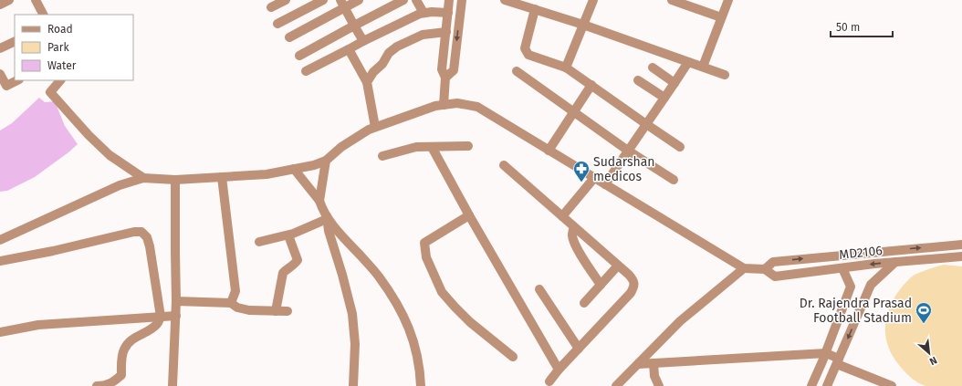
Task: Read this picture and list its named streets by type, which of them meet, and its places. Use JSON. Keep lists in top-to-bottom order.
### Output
{
  "streets": {
    "street": ["MD2106"]
  },
  "places": {
    "pharmacy": ["Sudarshan medicos"],
    "sports": ["Dr. Rajendra Prasad Football Stadium"]
  },
  "legend": ["Road", "Park", "Water"],
  "scale_bar": "50 m",
  "north": "bottom right"
}
